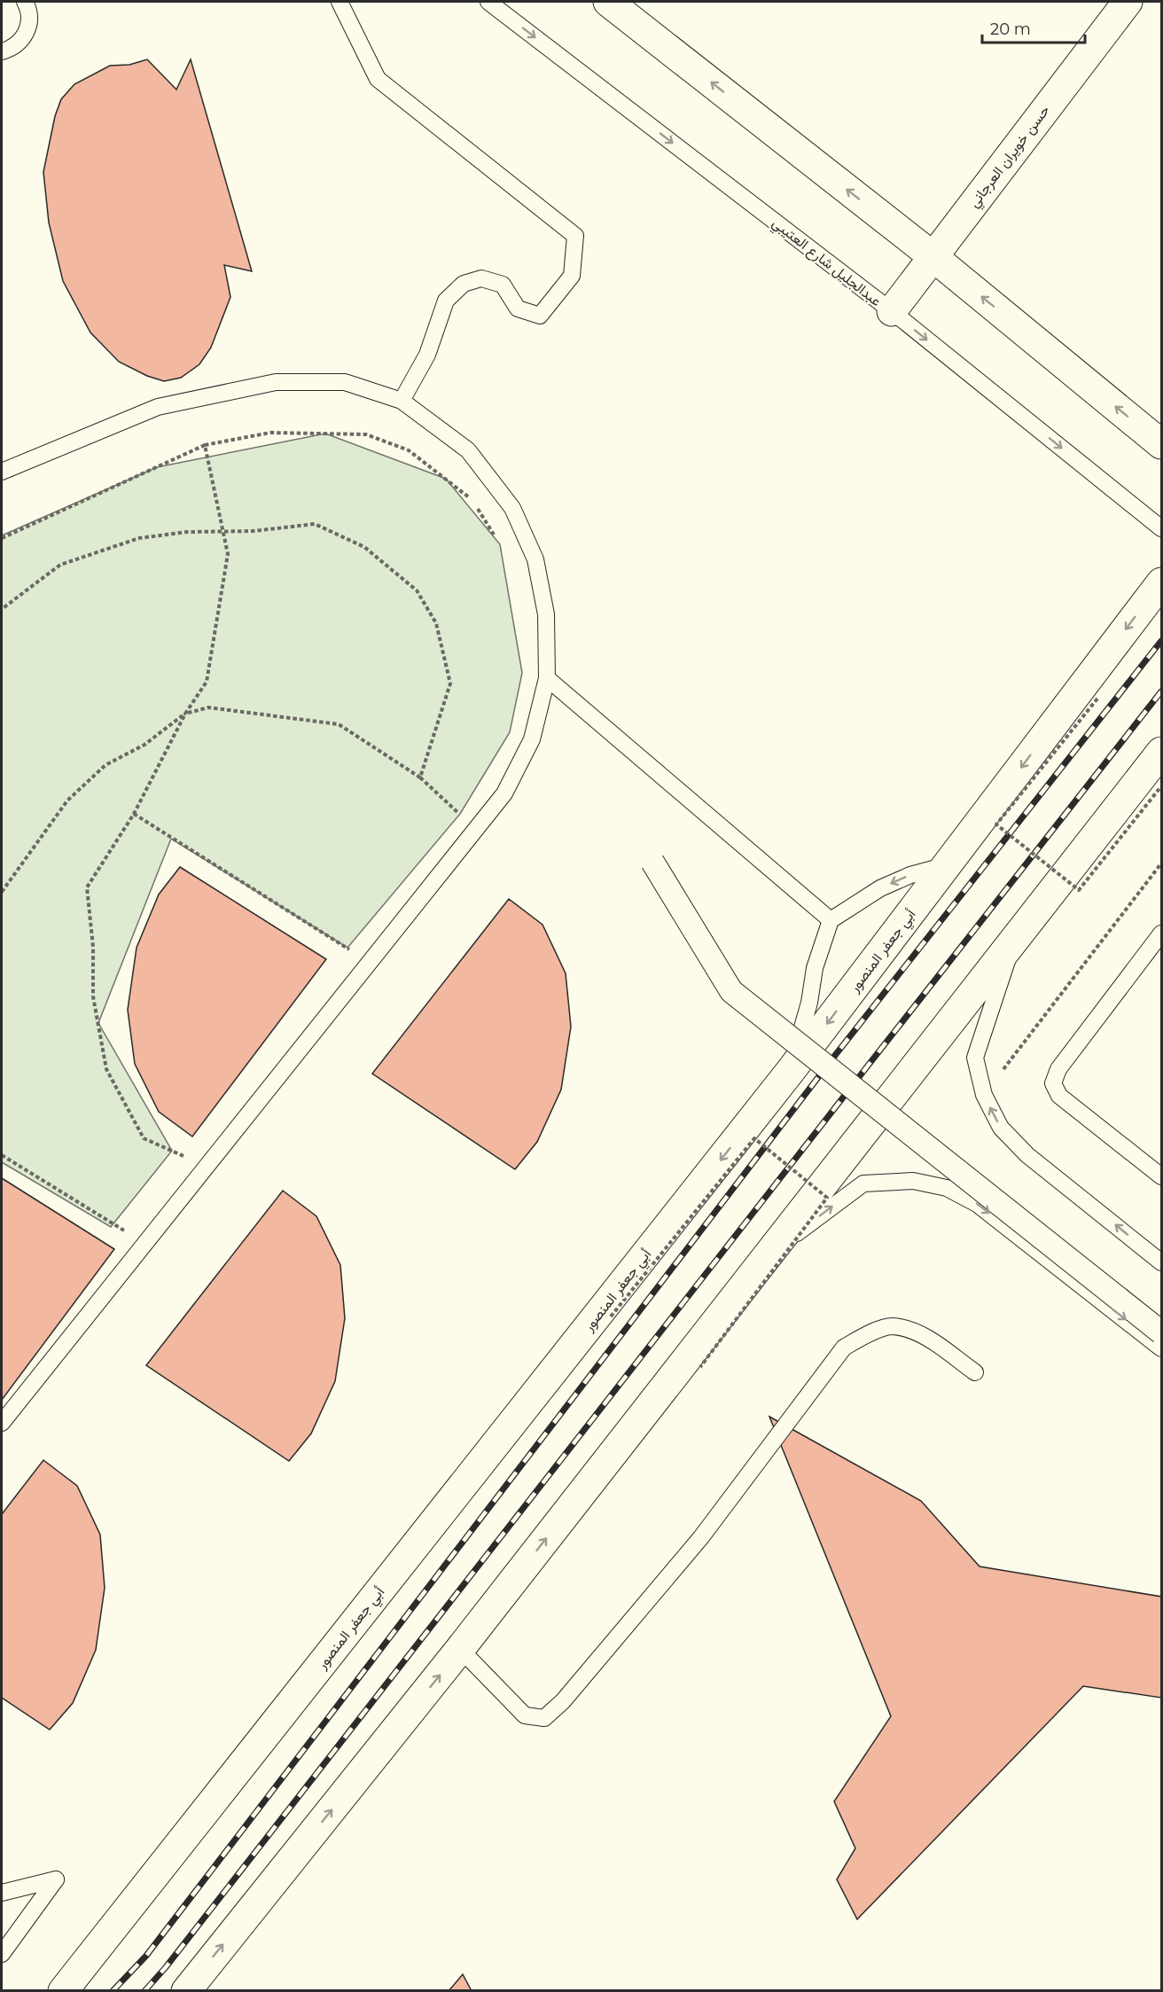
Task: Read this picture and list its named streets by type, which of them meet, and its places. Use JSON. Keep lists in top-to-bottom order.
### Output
{
  "streets": {
    "street": ["حسن خويران العرجاني", "أبي جعفر المنصور"],
    "lane": ["عبدالجليل شارع العتيبي"]
  },
  "crossings": [
    ["حسن خويران العرجاني", "عبدالجليل شارع العتيبي"]
  ],
  "one_way": ["عبدالجليل شارع العتيبي"],
  "scale_bar": "20 m"
}
